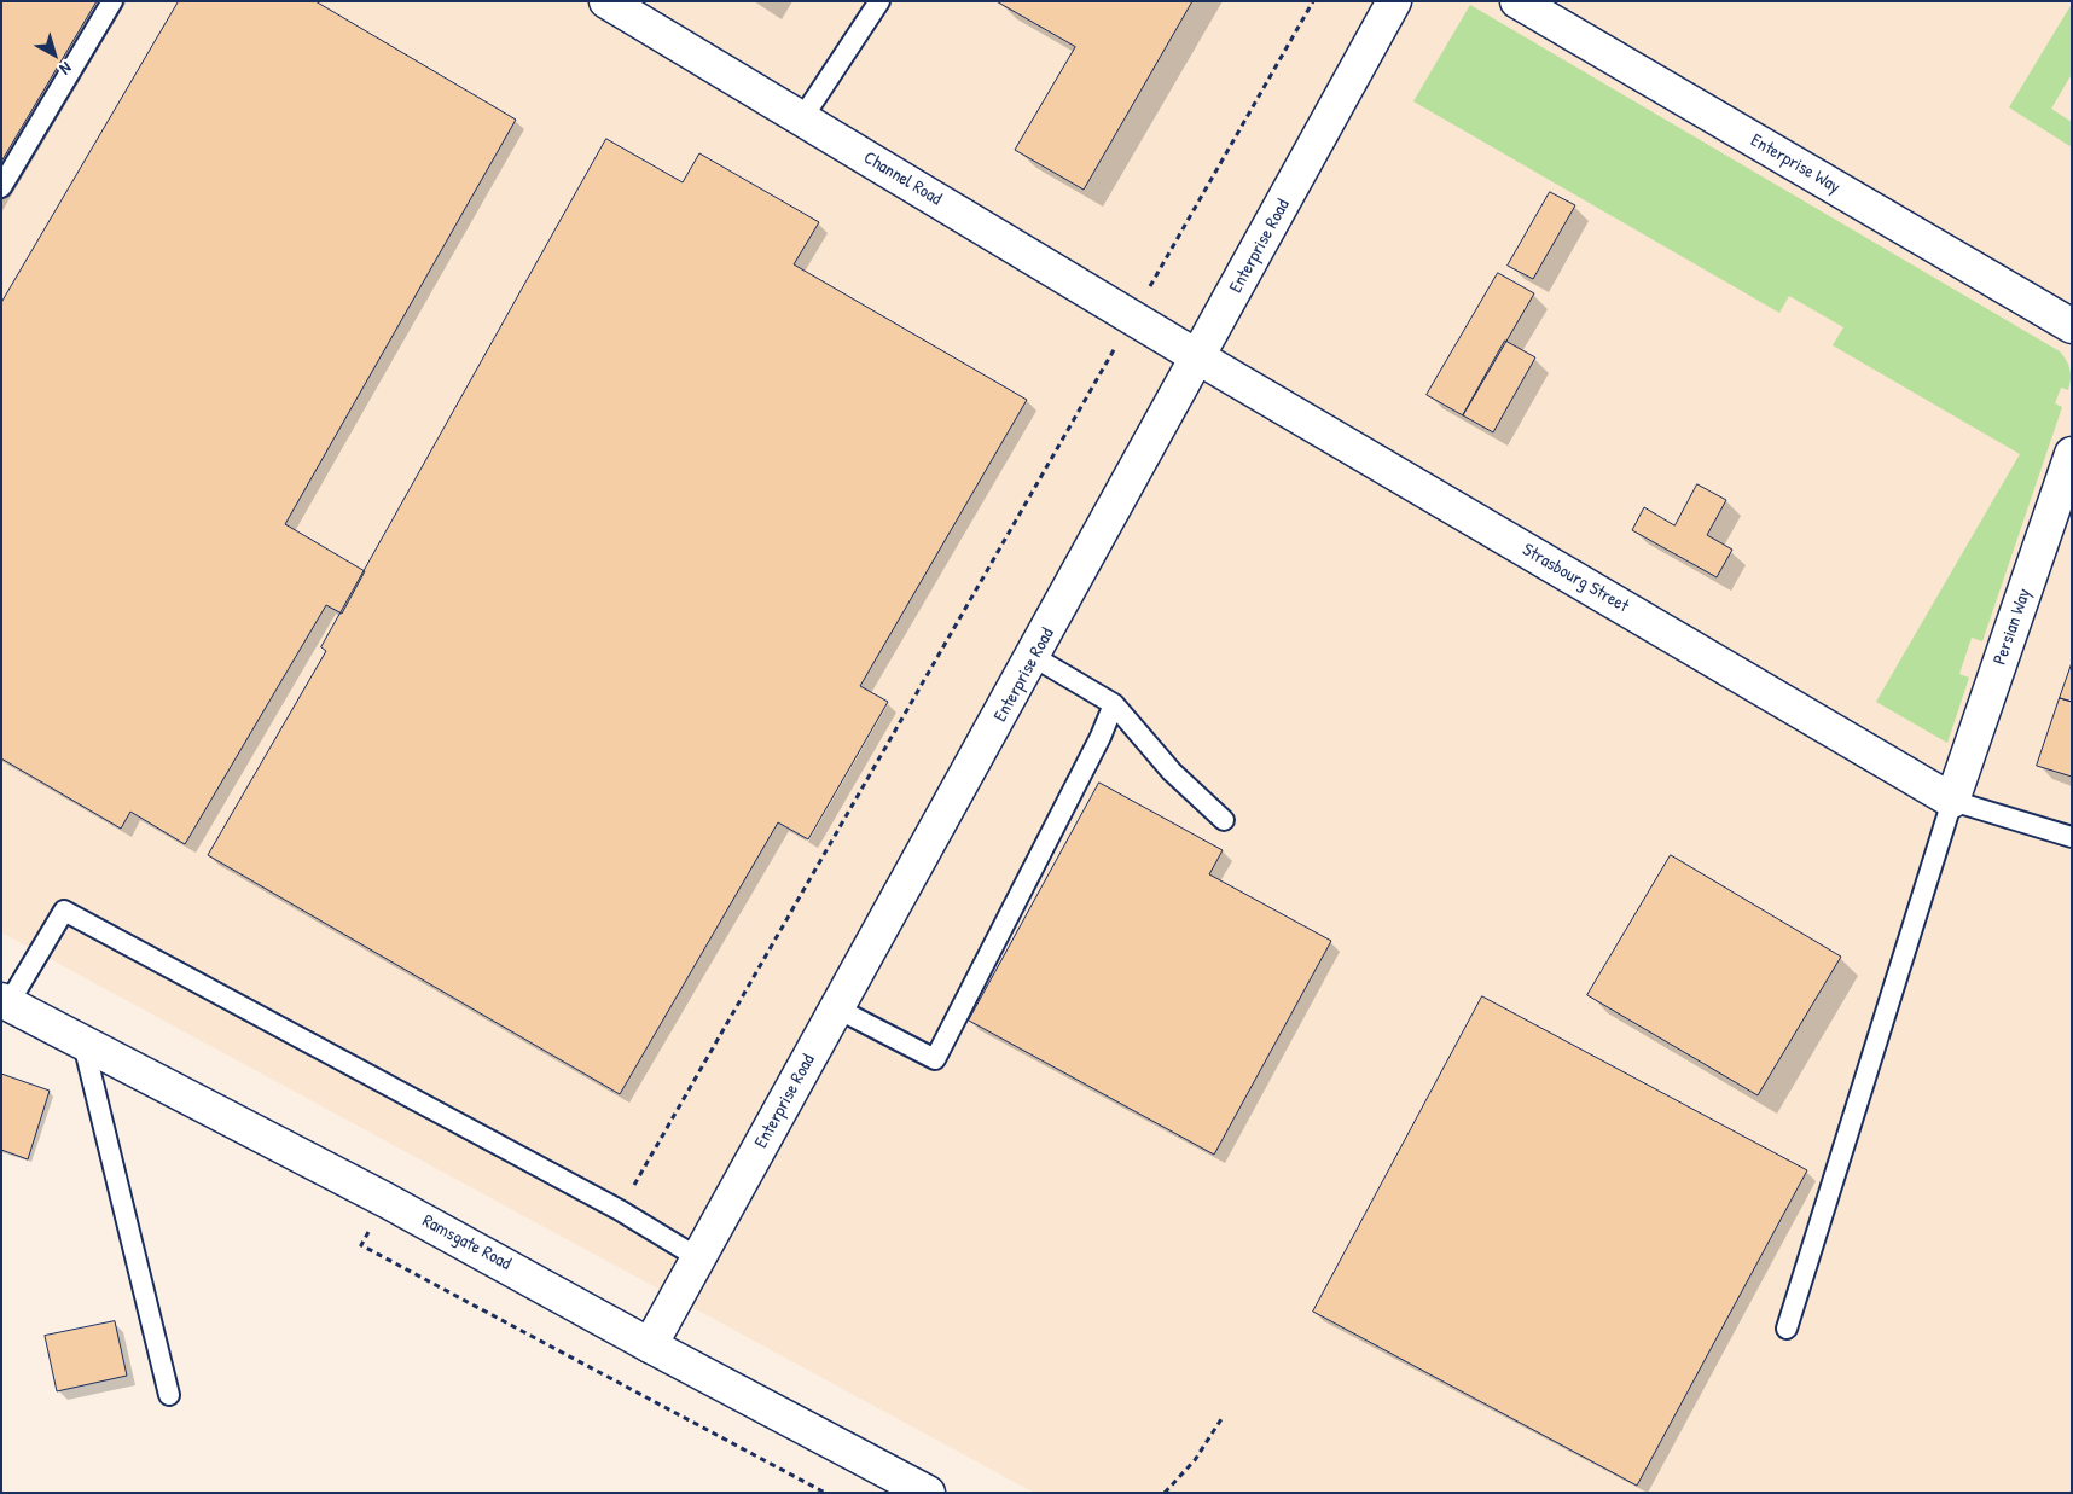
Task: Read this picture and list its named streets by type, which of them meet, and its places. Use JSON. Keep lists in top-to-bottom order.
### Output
{
  "streets": {
    "street": [
      "Enterprise Way",
      "Channel Road",
      "Enterprise Road",
      "Strasbourg Street",
      "Persian Way",
      "Ramsgate Road"
    ]
  },
  "crossings": [
    ["Channel Road", "Enterprise Road"],
    ["Channel Road", "Strasbourg Street"],
    ["Enterprise Road", "Strasbourg Street"],
    ["Enterprise Road", "Ramsgate Road"],
    ["Strasbourg Street", "Persian Way"]
  ],
  "north": "bottom right"
}
